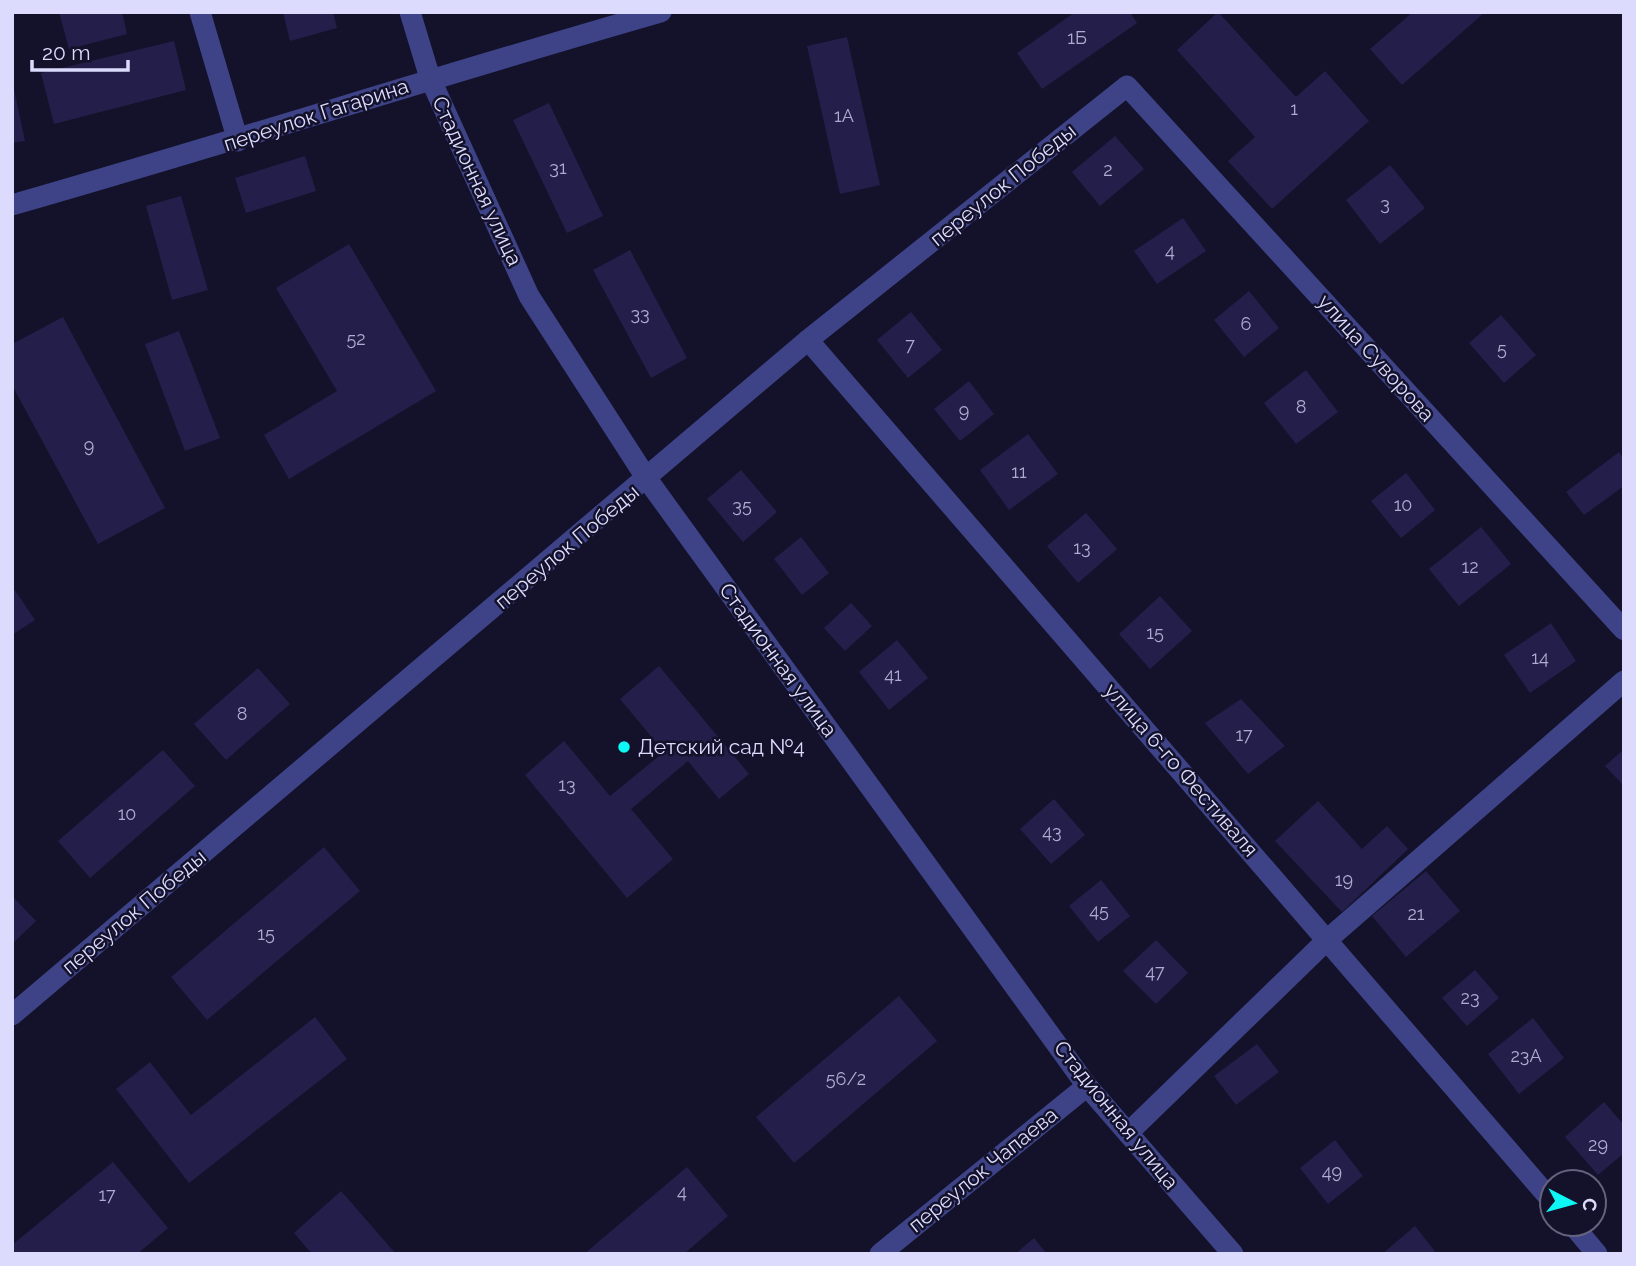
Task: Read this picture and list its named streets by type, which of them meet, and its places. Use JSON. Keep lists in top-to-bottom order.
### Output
{
  "streets": {
    "street": [
      "переулок Гагарина",
      "Стадионная улица",
      "переулок Победы",
      "улица Суворова",
      "улица 6-го Фестиваля",
      "переулок Чапаева"
    ]
  },
  "crossings": [
    ["переулок Гагарина", "Стадионная улица"],
    ["Стадионная улица", "переулок Победы"],
    ["Стадионная улица", "переулок Чапаева"],
    ["переулок Победы", "улица Суворова"],
    ["переулок Победы", "улица 6-го Фестиваля"]
  ],
  "places": ["Детский сад №4"],
  "house_numbers": [
    "1Б",
    "1",
    "1А",
    "31",
    "2",
    "3",
    "4",
    "33",
    "6",
    "52",
    "7",
    "5",
    "8",
    "9",
    "9",
    "11",
    "10",
    "35",
    "13",
    "12",
    "15",
    "14",
    "41",
    "8",
    "17",
    "13",
    "10",
    "43",
    "19",
    "45",
    "21",
    "15",
    "47",
    "23",
    "23А",
    "56/2",
    "29",
    "49",
    "4",
    "17"
  ],
  "scale_bar": "20 m",
  "north": "right"
}
